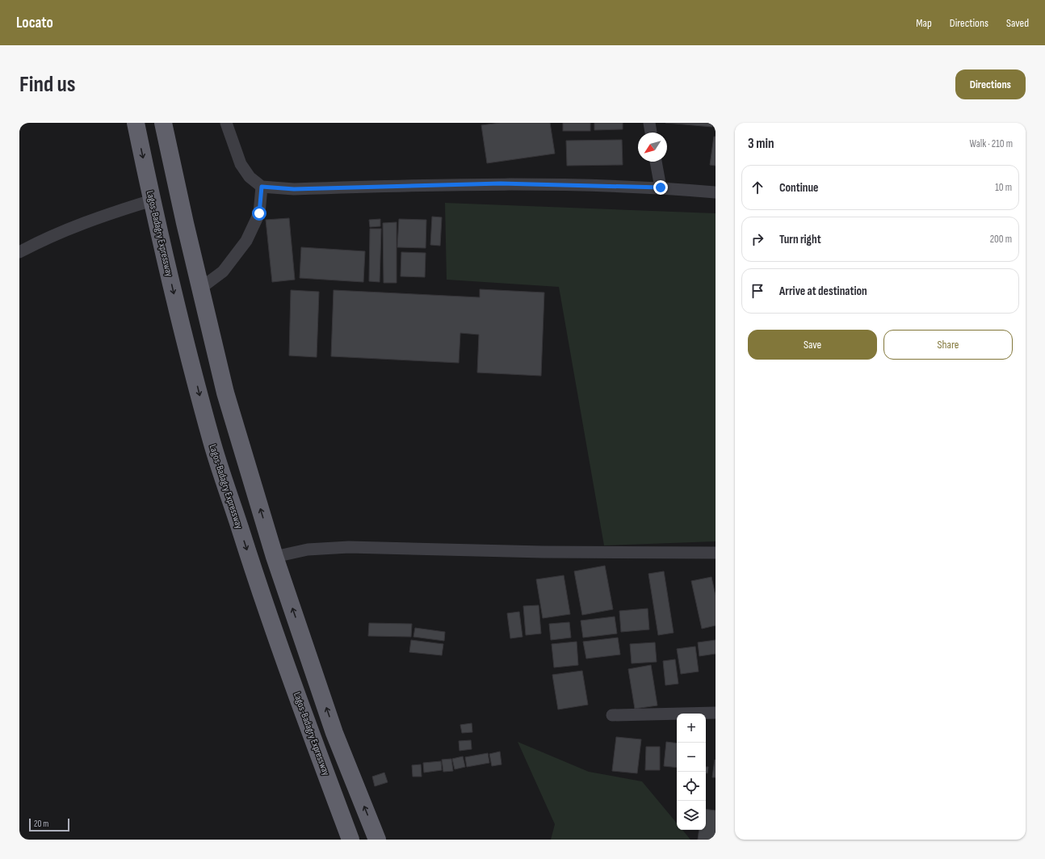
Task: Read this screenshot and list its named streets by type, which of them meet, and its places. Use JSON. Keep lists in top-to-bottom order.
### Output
{
  "streets": {
    "highway": ["Lagos-Badagry Expressway"]
  },
  "scale_bar": "20 m",
  "north": "bottom left",
  "page": {
    "header": "Locato",
    "nav": ["Map", "Directions", "Saved"],
    "buttons": [
      "Directions",
      ["Save", "Share"]
    ],
    "title": "Find us",
    "heading": ["3 min", "Walk · 210 m"],
    "list": [
      ["Continue", "10 m"],
      ["Turn right", "200 m"],
      "Arrive at destination"
    ],
    "map_buttons": ["+", "−"],
    "scale": "20 m"
  }
}
